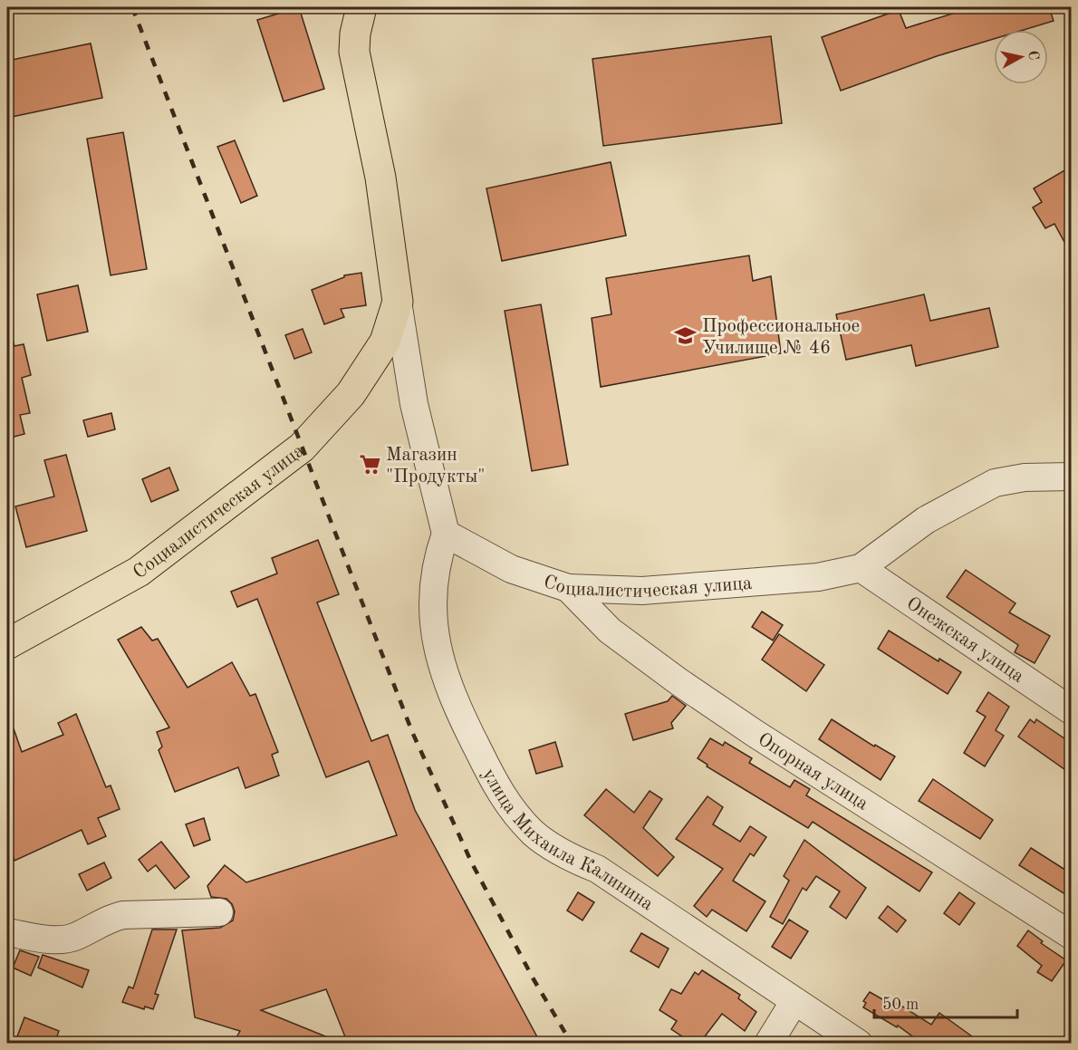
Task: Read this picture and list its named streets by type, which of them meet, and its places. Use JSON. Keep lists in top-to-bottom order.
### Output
{
  "streets": {
    "main road": ["Социалистическая улица"],
    "street": ["Онежская улица", "Опорная улица", "улица Михаила Калинина"]
  },
  "crossings": [
    ["Социалистическая улица", "Онежская улица"],
    ["Социалистическая улица", "Опорная улица"],
    ["Социалистическая улица", "улица Михаила Калинина"]
  ],
  "places": {
    "school or university": ["Профессиональное Училище № 46"],
    "supermarket": ["Магазин \"Продукты\""]
  },
  "scale_bar": "50 m",
  "north": "right"
}
